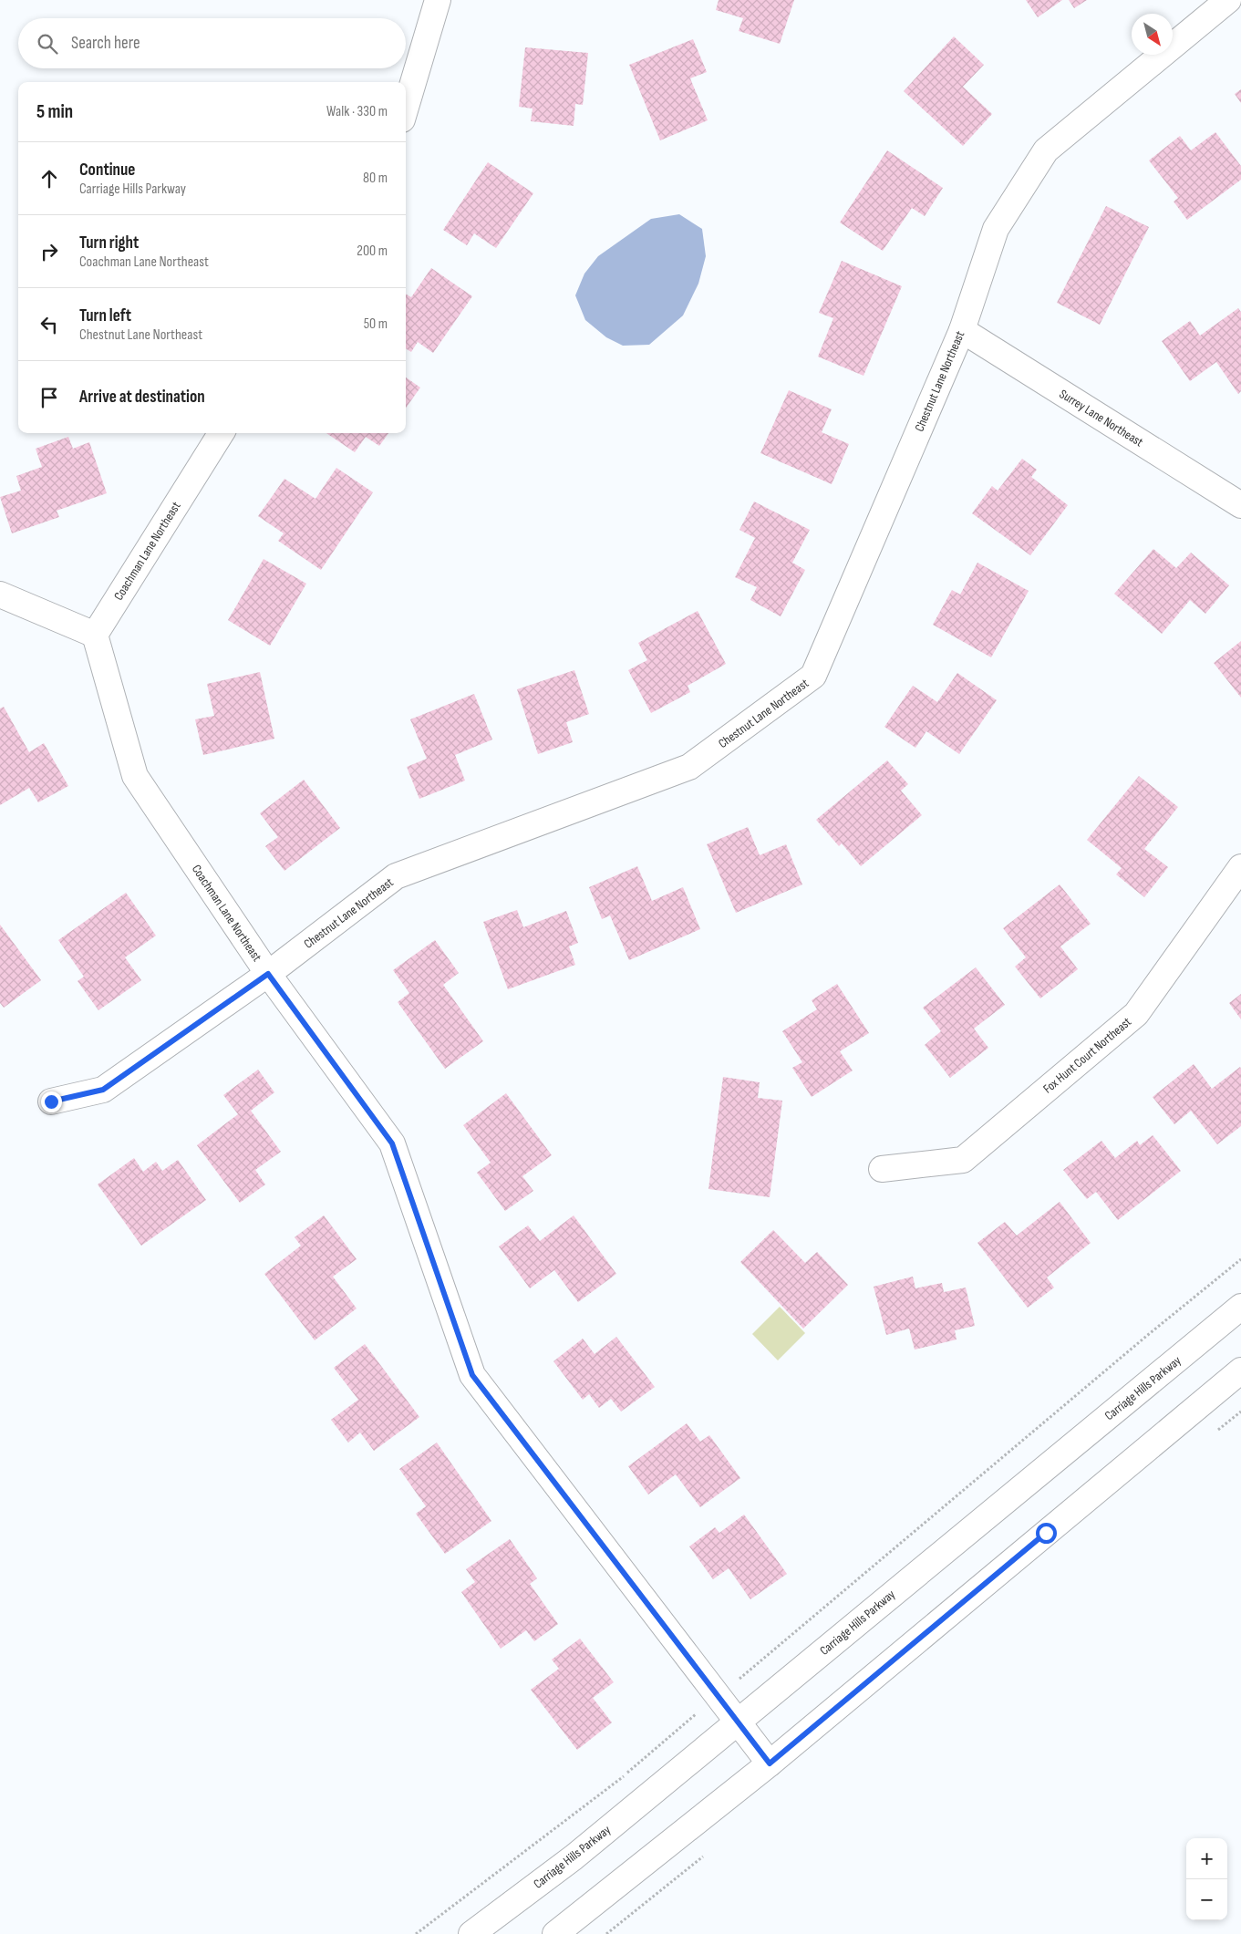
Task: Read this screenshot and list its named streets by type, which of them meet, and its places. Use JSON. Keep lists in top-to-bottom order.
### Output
{
  "streets": {
    "street": [
      "Chestnut Lane Northeast",
      "Surrey Lane Northeast",
      "Coachman Lane Northeast",
      "Fox Hunt Court Northeast",
      "Carriage Hills Parkway"
    ]
  },
  "crossings": [
    ["Chestnut Lane Northeast", "Surrey Lane Northeast"],
    ["Chestnut Lane Northeast", "Coachman Lane Northeast"],
    ["Coachman Lane Northeast", "Carriage Hills Parkway"]
  ],
  "north": "bottom right",
  "page": {
    "search": "Search here",
    "heading": ["5 min", "Walk · 330 m"],
    "list": [
      ["Continue", "Carriage Hills Parkway", "80 m"],
      ["Turn right", "Coachman Lane Northeast", "200 m"],
      ["Turn left", "Chestnut Lane Northeast", "50 m"],
      "Arrive at destination"
    ],
    "map_buttons": ["+", "−"]
  }
}
